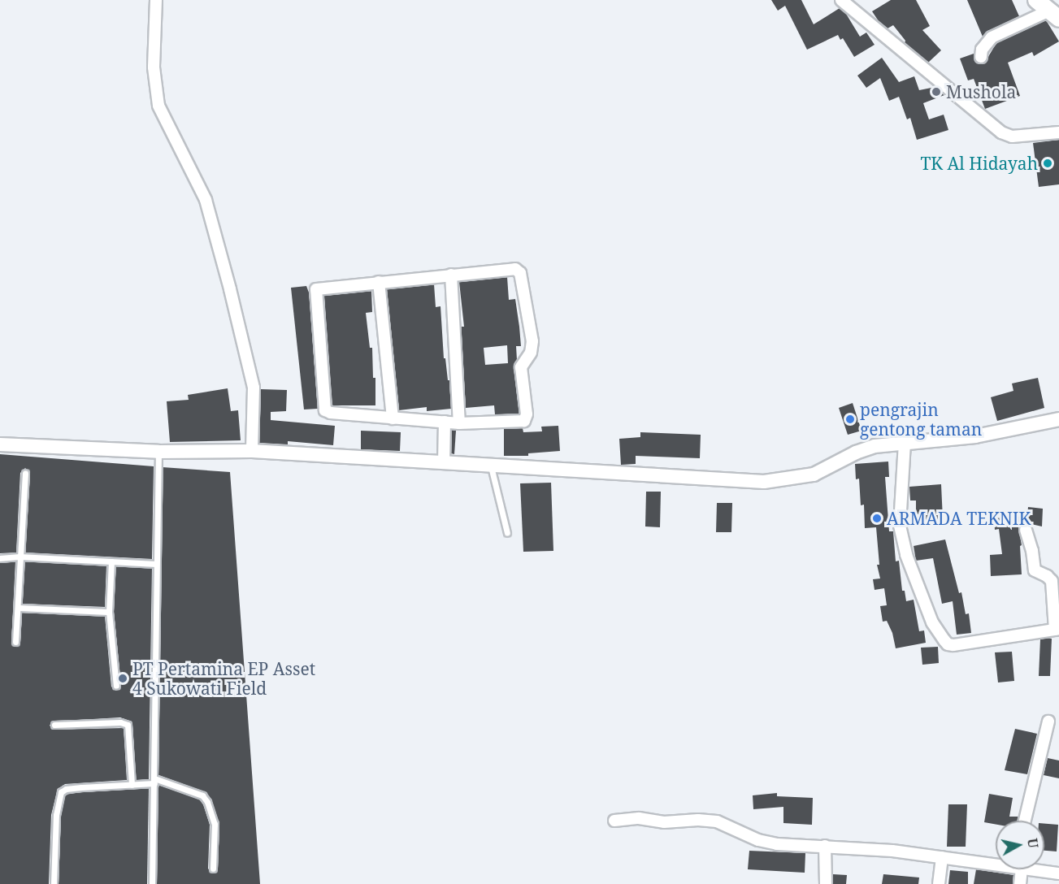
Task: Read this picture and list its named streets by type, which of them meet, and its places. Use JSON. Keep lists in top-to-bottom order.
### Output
{
  "places": [
    "Mushola",
    "TK Al Hidayah",
    "pengrajin gentong taman",
    "ARMADA TEKNIK",
    "PT Pertamina EP Asset 4 Sukowati Field"
  ],
  "north": "right"
}
